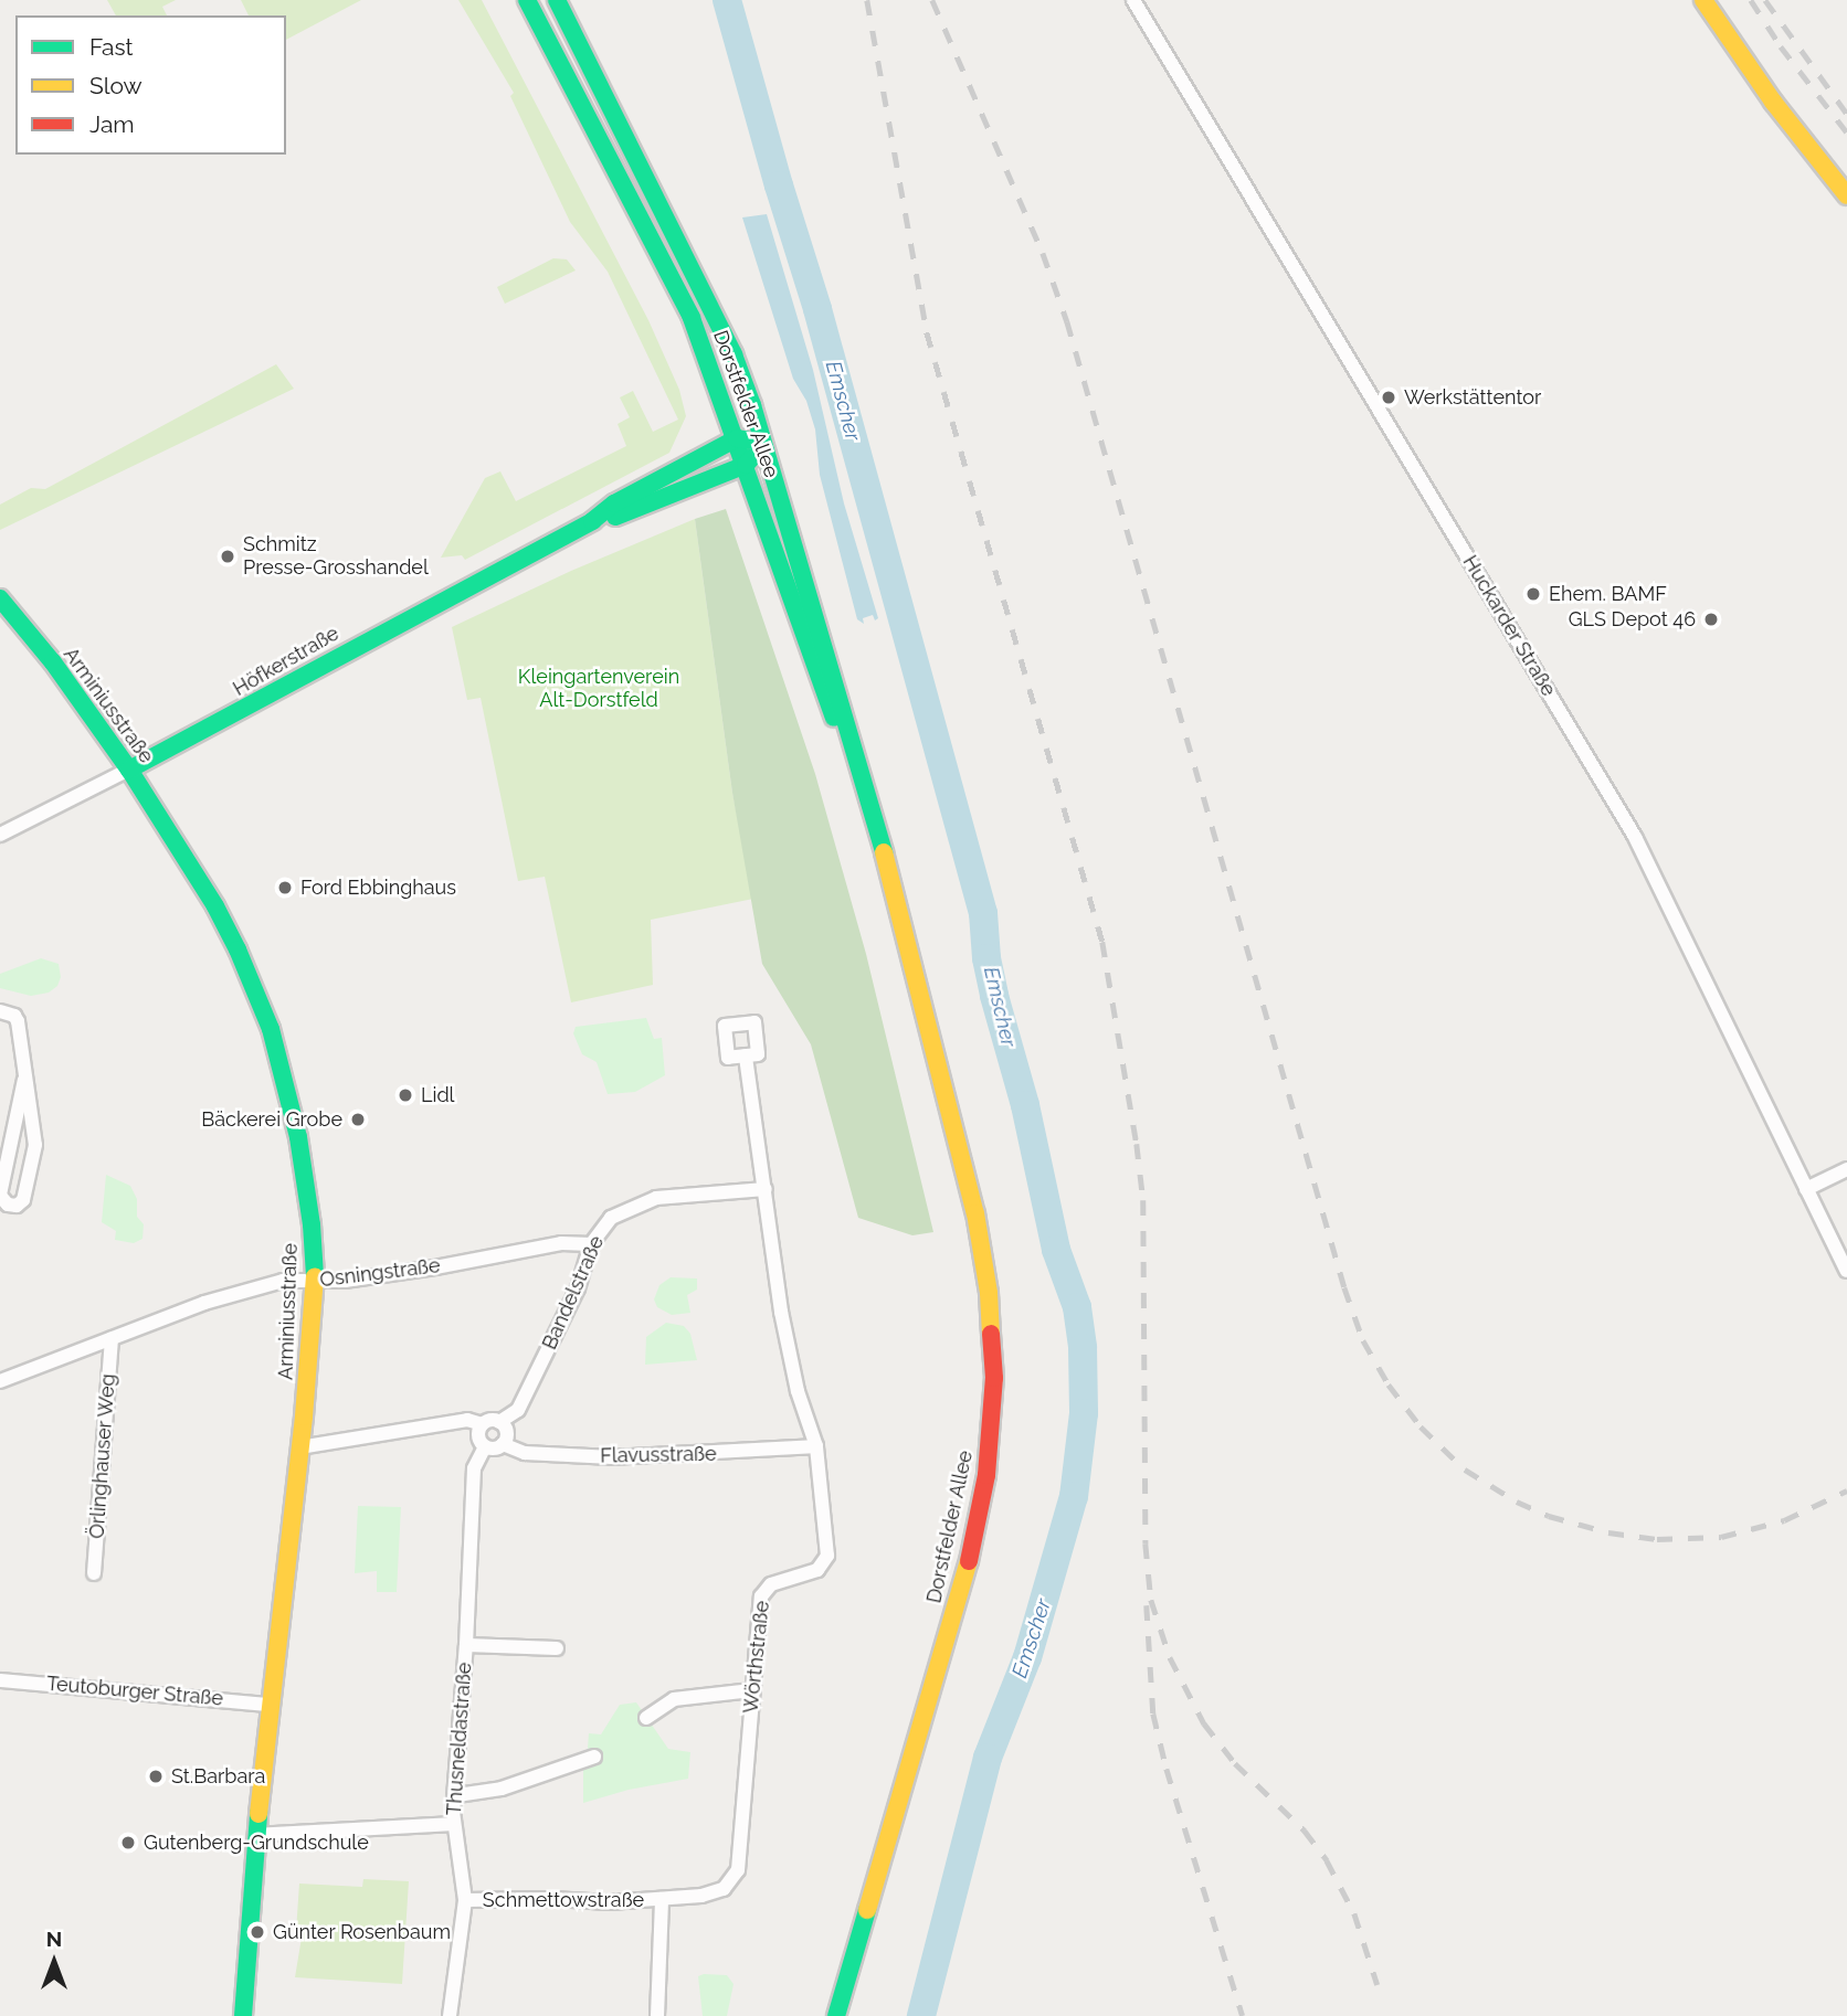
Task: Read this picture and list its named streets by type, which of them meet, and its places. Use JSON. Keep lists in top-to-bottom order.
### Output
{
  "streets": {
    "main road": ["Dorstfelder Allee", "Höfkerstraße", "Arminiusstraße"],
    "street": [
      "Huckarder Straße",
      "Osningstraße",
      "Bandelstraße",
      "Flavusstraße",
      "Örlinghauser Weg",
      "Wörthstraße",
      "Teutoburger Straße",
      "Thusneldastraße",
      "Schmettowstraße"
    ]
  },
  "crossings": [
    ["Dorstfelder Allee", "Höfkerstraße"],
    ["Höfkerstraße", "Arminiusstraße"],
    ["Arminiusstraße", "Osningstraße"],
    ["Arminiusstraße", "Teutoburger Straße"],
    ["Osningstraße", "Bandelstraße"],
    ["Osningstraße", "Örlinghauser Weg"],
    ["Bandelstraße", "Flavusstraße"],
    ["Bandelstraße", "Wörthstraße"],
    ["Bandelstraße", "Thusneldastraße"],
    ["Flavusstraße", "Wörthstraße"],
    ["Flavusstraße", "Thusneldastraße"],
    ["Wörthstraße", "Schmettowstraße"],
    ["Thusneldastraße", "Schmettowstraße"]
  ],
  "water": ["Emscher"],
  "parks": ["Kleingartenverein Alt-Dorstfeld"],
  "places": [
    "Werkstättentor",
    "Schmitz Presse-Grosshandel",
    "Ehem. BAMF",
    "GLS Depot 46",
    "Ford Ebbinghaus",
    "Lidl",
    "Bäckerei Grobe",
    "St.Barbara",
    "Gutenberg-Grundschule",
    "Günter Rosenbaum"
  ],
  "legend": ["Fast", "Slow", "Jam"],
  "north": "top"
}
